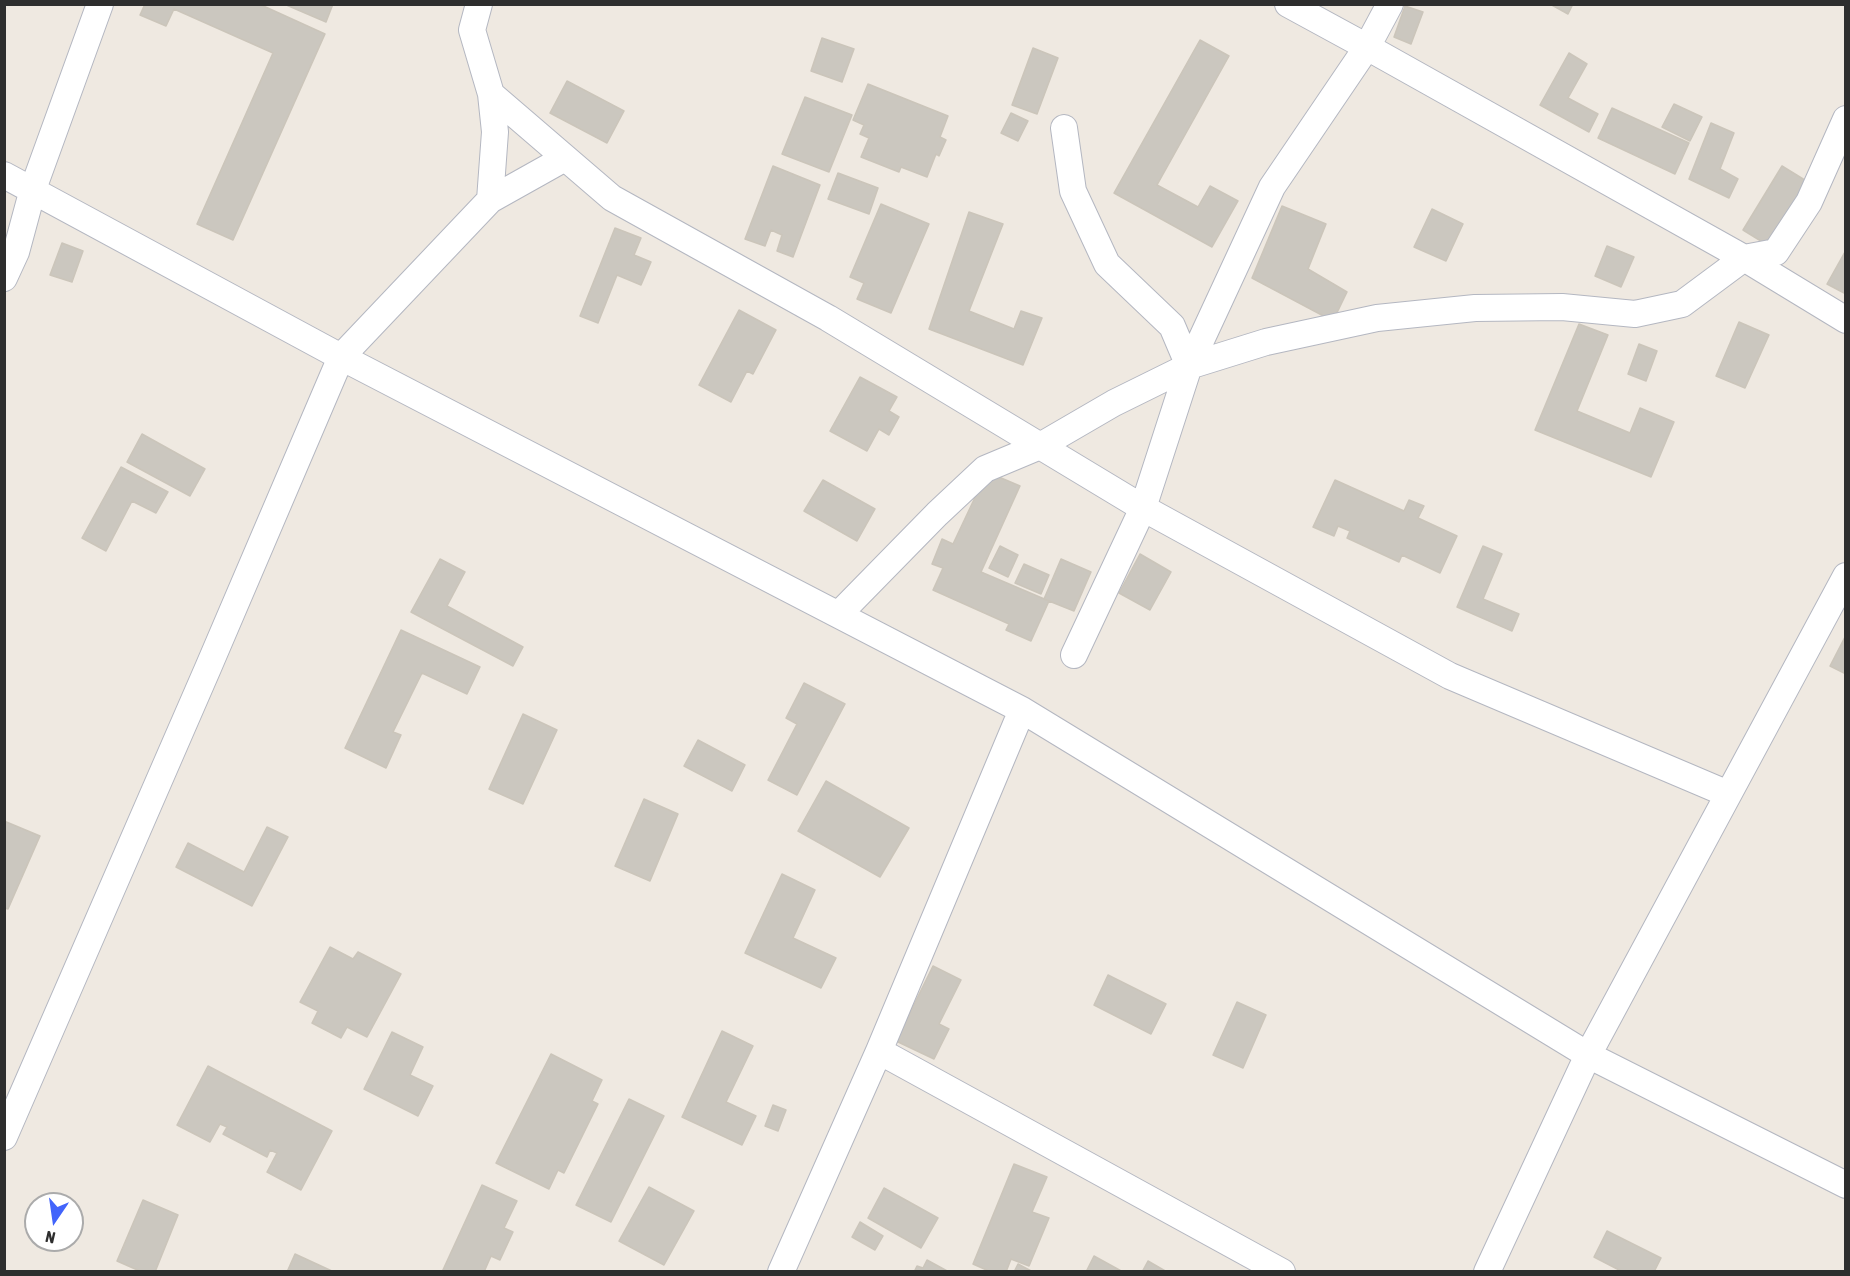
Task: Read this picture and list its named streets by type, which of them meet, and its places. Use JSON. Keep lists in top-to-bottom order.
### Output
{
  "north": "bottom"
}
